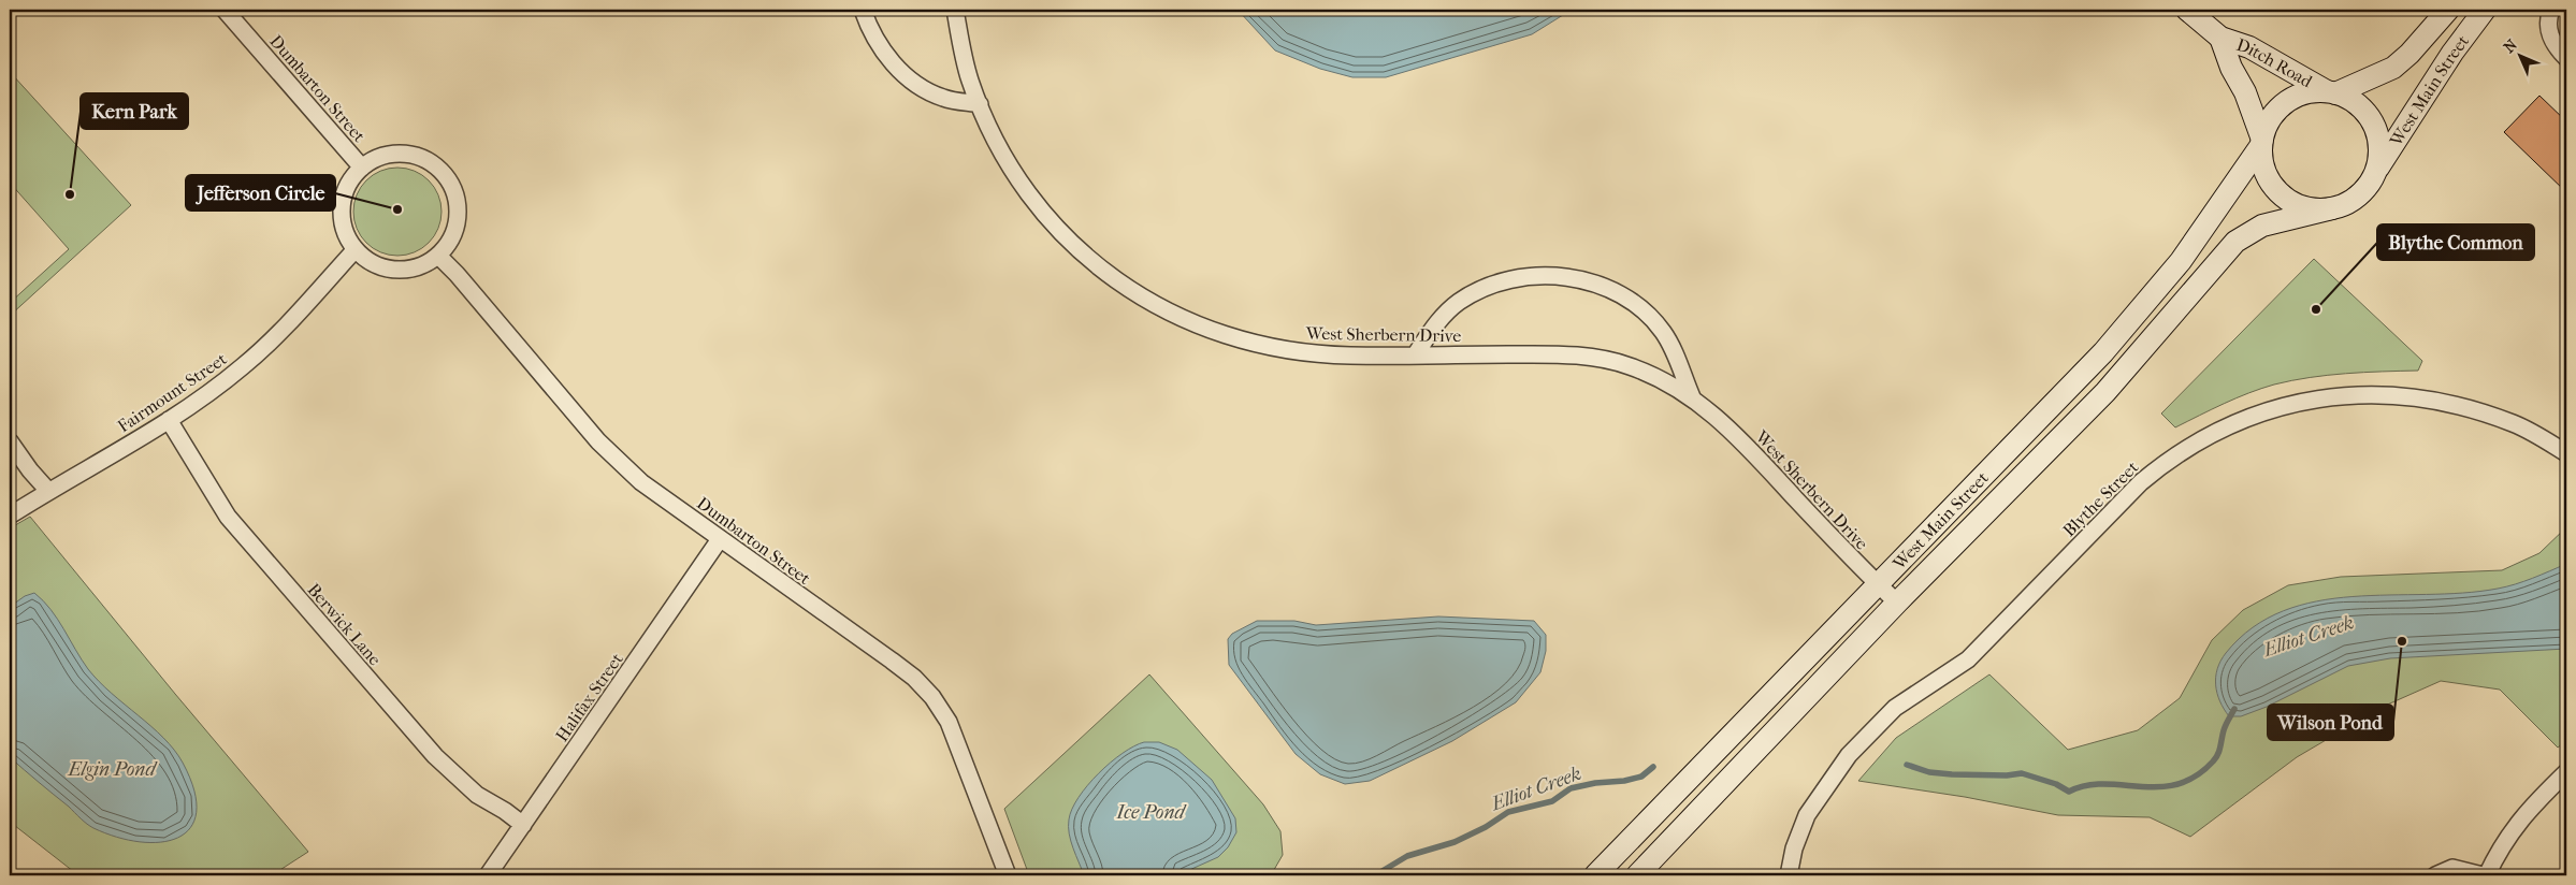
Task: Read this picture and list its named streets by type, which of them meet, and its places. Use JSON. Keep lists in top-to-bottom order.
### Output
{
  "streets": {
    "street": [
      "Ditch Road",
      "Dumbarton Street",
      "West Main Street",
      "West Sherbern Drive",
      "Fairmount Street",
      "Blythe Street",
      "Berwick Lane",
      "Halifax Street"
    ]
  },
  "crossings": [
    ["Ditch Road", "West Main Street"],
    ["Dumbarton Street", "Fairmount Street"],
    ["Dumbarton Street", "Halifax Street"],
    ["West Main Street", "West Sherbern Drive"],
    ["Fairmount Street", "Berwick Lane"],
    ["Berwick Lane", "Halifax Street"]
  ],
  "water": ["Elliot Creek", "Elgin Pond", "Ice Pond"],
  "places": [
    "Kern Park",
    "Jefferson Circle",
    "Blythe Common",
    "Wilson Pond"
  ],
  "north": "top left"
}
